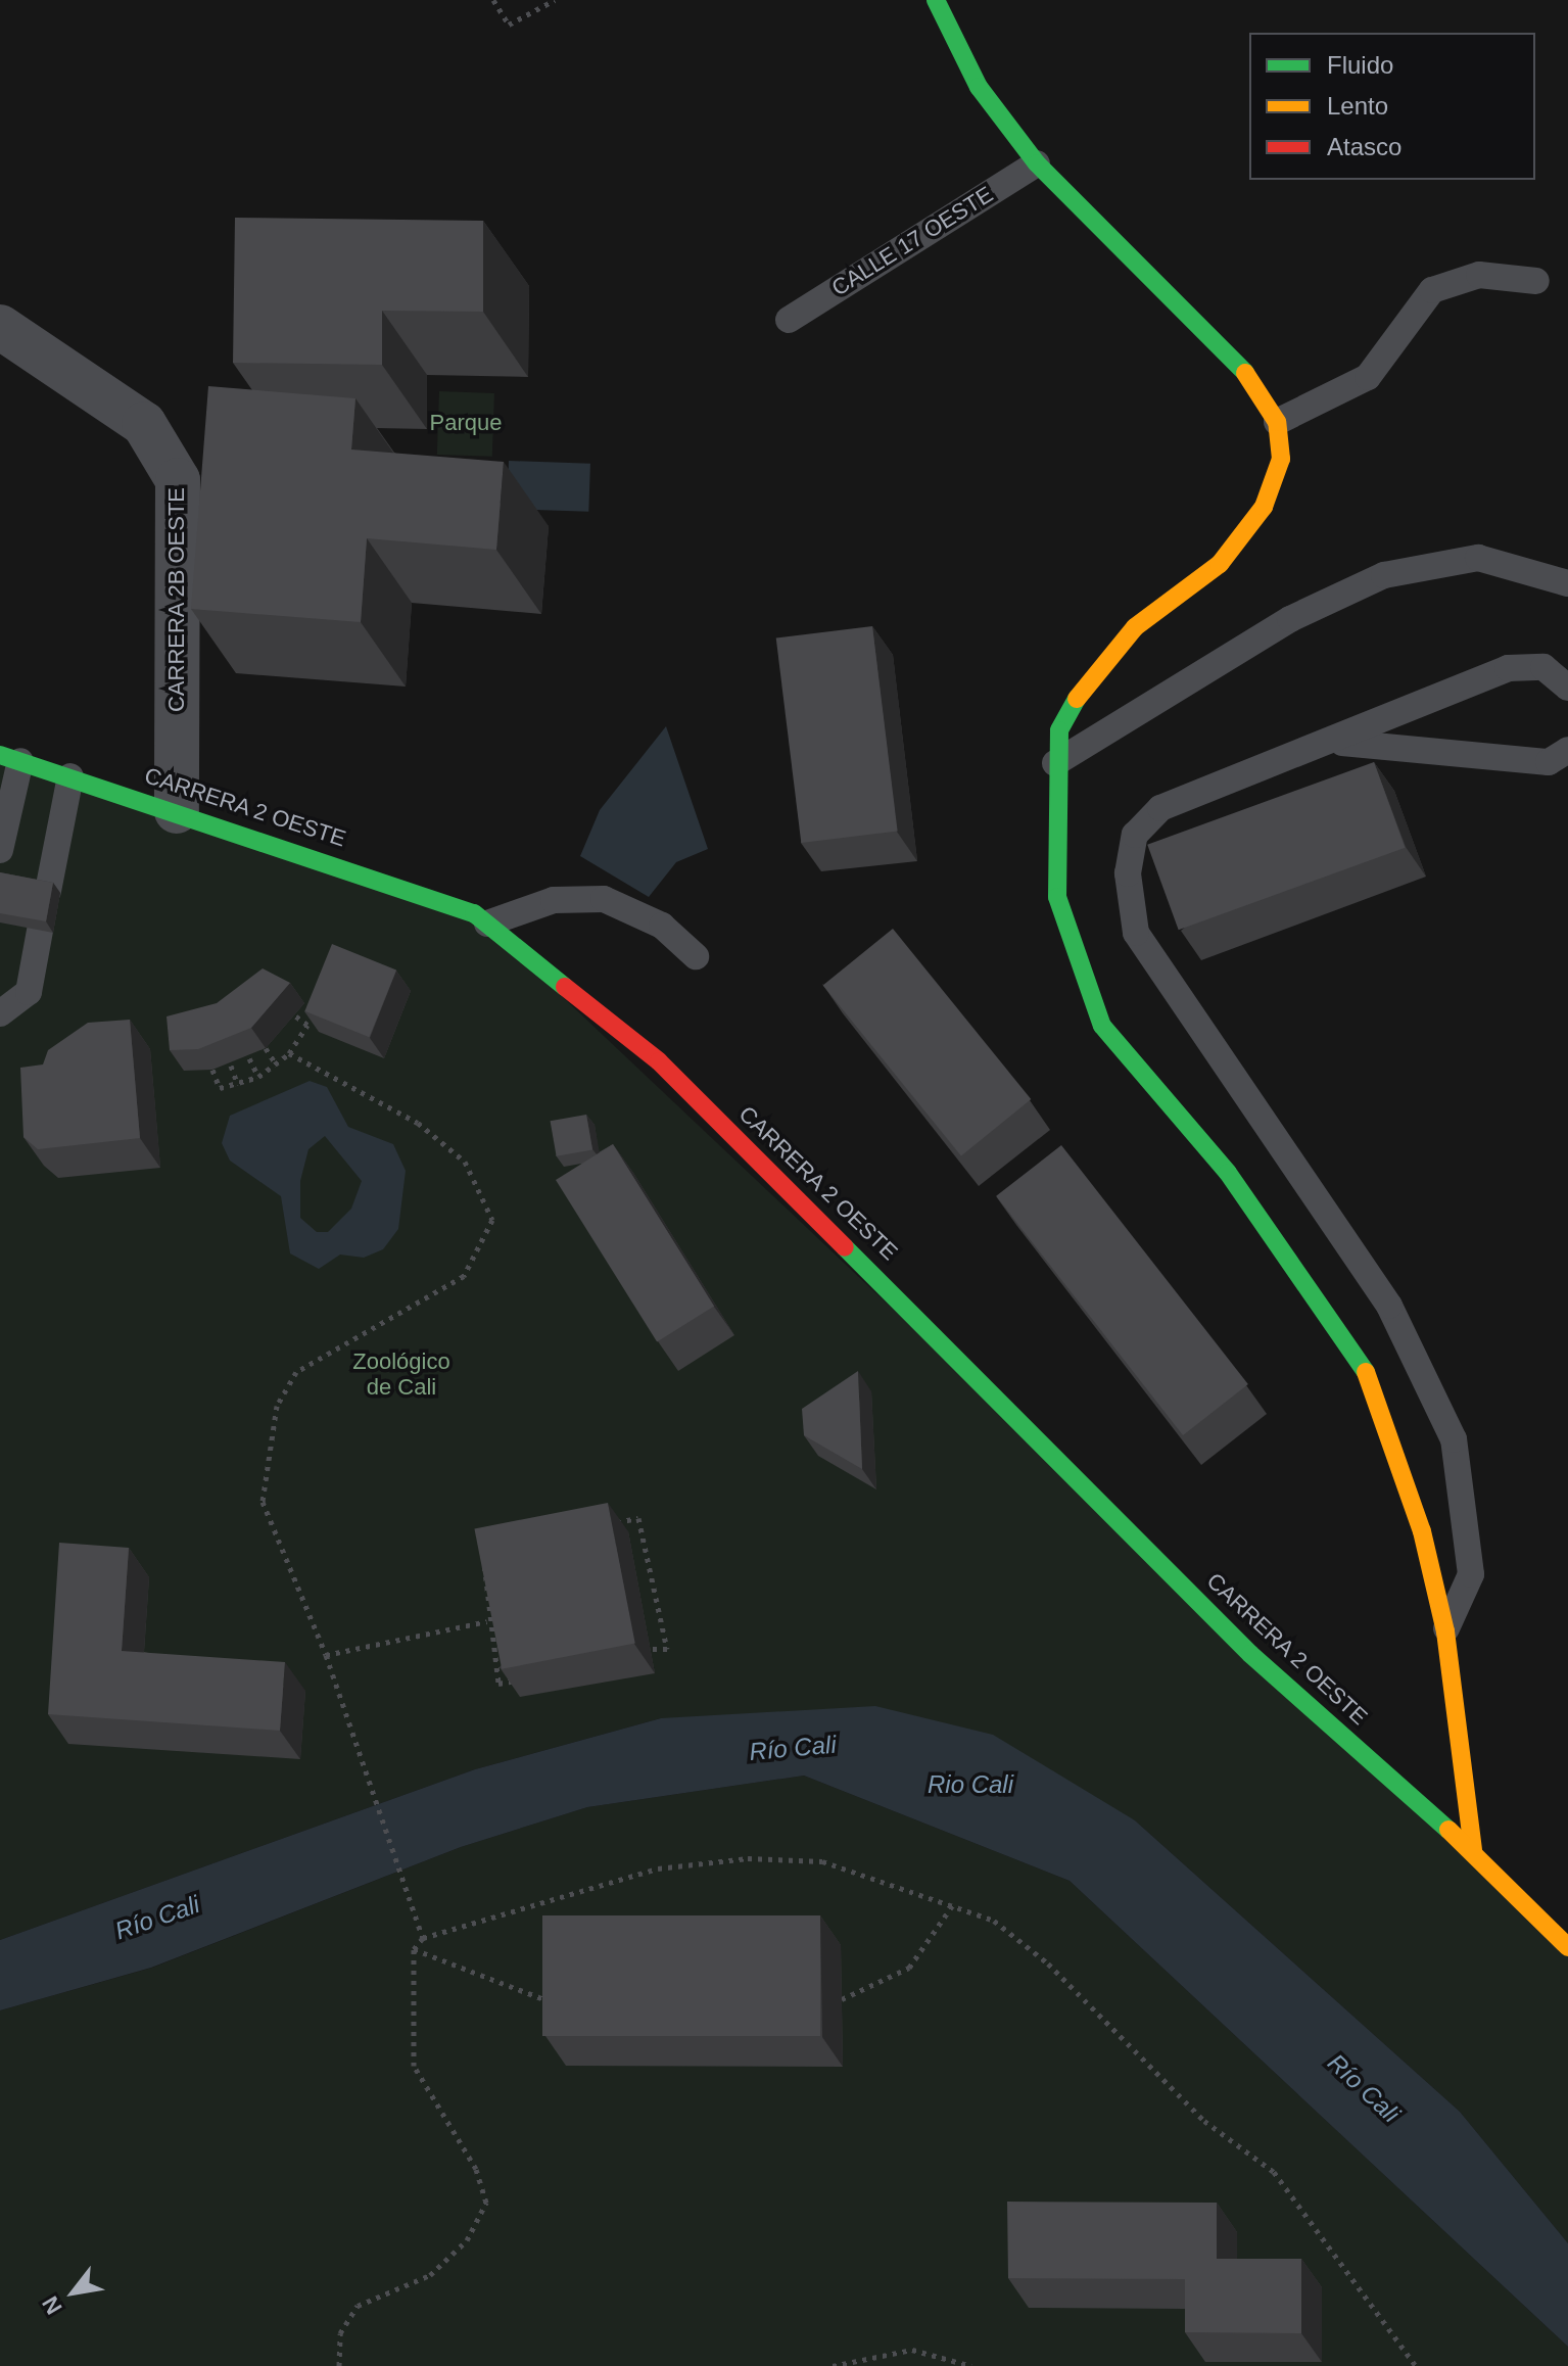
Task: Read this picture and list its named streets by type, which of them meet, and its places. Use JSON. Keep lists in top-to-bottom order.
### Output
{
  "streets": {
    "street": ["CARRERA 2B OESTE", "CARRERA 2 OESTE"],
    "lane": ["CALLE 17 OESTE"]
  },
  "crossings": [
    ["CARRERA 2B OESTE", "CARRERA 2 OESTE"]
  ],
  "water": ["Río Cali", "Rio Cali"],
  "parks": ["Parque", "Zoológico de Cali"],
  "legend": ["Fluido", "Lento", "Atasco"],
  "north": "bottom left"
}
